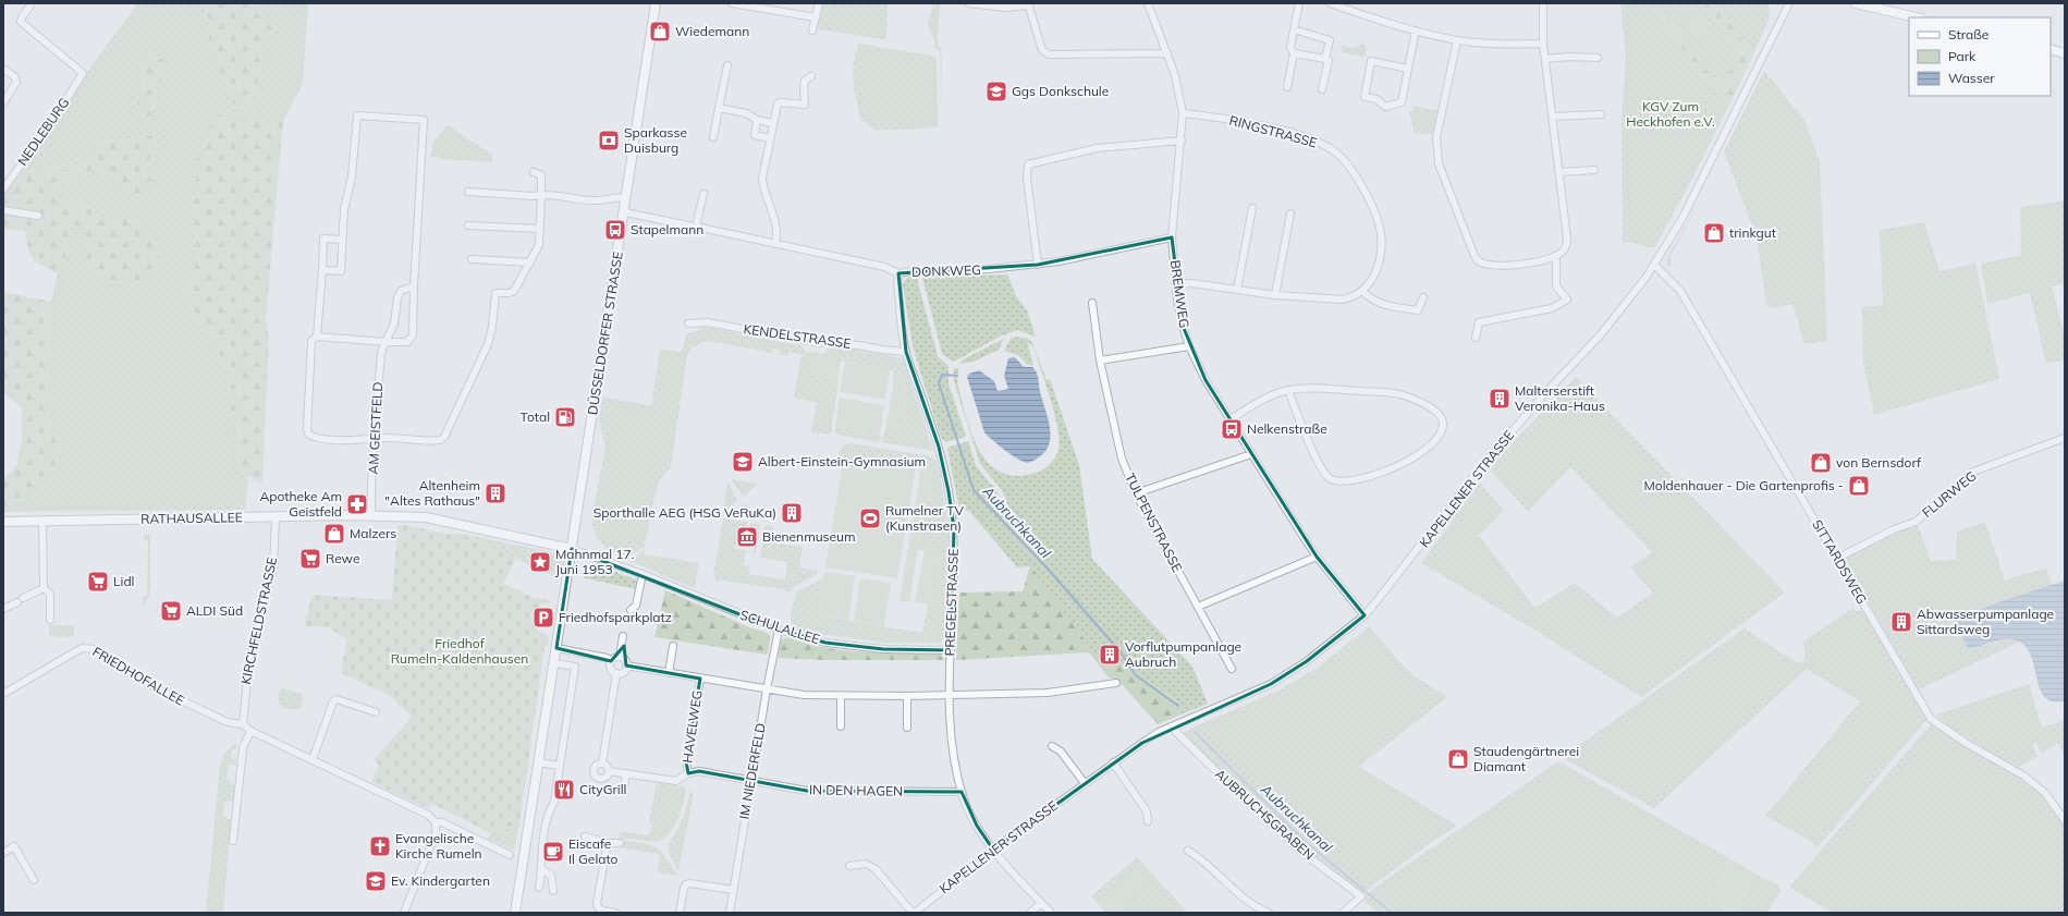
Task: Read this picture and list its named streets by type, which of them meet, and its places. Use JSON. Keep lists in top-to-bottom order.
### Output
{
  "streets": {
    "main road": ["DÜSSELDORFER STRASSE", "RATHAUSALLEE"],
    "street": [
      "NEDLEBURG",
      "RINGSTRASSE",
      "DONKWEG",
      "BREMWEG",
      "KENDELSTRASSE",
      "AM GEISTFELD",
      "KAPELLENER STRASSE",
      "FLURWEG",
      "TULPENSTRASSE",
      "SITTARDSWEG",
      "PREGELSTRASSE",
      "KIRCHFELDSTRASSE",
      "SCHULALLEE",
      "FRIEDHOFALLEE",
      "HAVELWEG",
      "IM NIEDERFELD",
      "IN DEN HAGEN",
      "AUBRUCHSGRABEN"
    ]
  },
  "crossings": [
    ["RINGSTRASSE", "BREMWEG"],
    ["DONKWEG", "BREMWEG"],
    ["DONKWEG", "DÜSSELDORFER STRASSE"],
    ["DONKWEG", "PREGELSTRASSE"],
    ["BREMWEG", "KAPELLENER STRASSE"],
    ["DÜSSELDORFER STRASSE", "RATHAUSALLEE"],
    ["DÜSSELDORFER STRASSE", "SCHULALLEE"],
    ["KENDELSTRASSE", "PREGELSTRASSE"],
    ["AM GEISTFELD", "RATHAUSALLEE"],
    ["KAPELLENER STRASSE", "SITTARDSWEG"],
    ["KAPELLENER STRASSE", "PREGELSTRASSE"],
    ["KAPELLENER STRASSE", "AUBRUCHSGRABEN"],
    ["FLURWEG", "SITTARDSWEG"],
    ["RATHAUSALLEE", "KIRCHFELDSTRASSE"],
    ["RATHAUSALLEE", "SCHULALLEE"],
    ["PREGELSTRASSE", "SCHULALLEE"],
    ["PREGELSTRASSE", "IN DEN HAGEN"],
    ["KIRCHFELDSTRASSE", "FRIEDHOFALLEE"],
    ["SCHULALLEE", "IM NIEDERFELD"],
    ["HAVELWEG", "IN DEN HAGEN"],
    ["IM NIEDERFELD", "IN DEN HAGEN"]
  ],
  "water": ["Aubruchkanal"],
  "parks": ["KGV Zum Heckhofen e.V.", "Friedhof Rumeln-Kaldenhausen"],
  "places": {
    "shop": [
      "Wiedemann",
      "trinkgut",
      "von Bernsdorf",
      "Moldenhauer - Die Gartenprofis -",
      "Malzers",
      "Staudengärtnerei Diamant"
    ],
    "school or university": ["Ggs Donkschule", "Albert-Einstein-Gymnasium", "Ev. Kindergarten"],
    "bank": ["Sparkasse Duisburg"],
    "bus stop": ["Stapelmann", "Nelkenstraße"],
    "building": [
      "Malterserstift Veronika-Haus",
      "Altenheim \"Altes Rathaus\"",
      "Sporthalle AEG (HSG VeRuKa)",
      "Abwasserpumpanlage Sittardsweg",
      "Vorflutpumpanlage Aubruch"
    ],
    "fuel station": ["Total"],
    "pharmacy": ["Apotheke Am Geistfeld"],
    "sports": ["Rumelner TV (Kunstrasen)"],
    "museum": ["Bienenmuseum"],
    "supermarket": ["Rewe", "Lidl", "ALDI Süd"],
    "place": ["Mahnmal 17. Juni 1953"],
    "parking": ["Friedhofsparkplatz"],
    "restaurant": ["CityGrill"],
    "church": ["Evangelische Kirche Rumeln"],
    "cafe": ["Eiscafe Il Gelato"]
  },
  "legend": ["Straße", "Park", "Wasser"]
}
